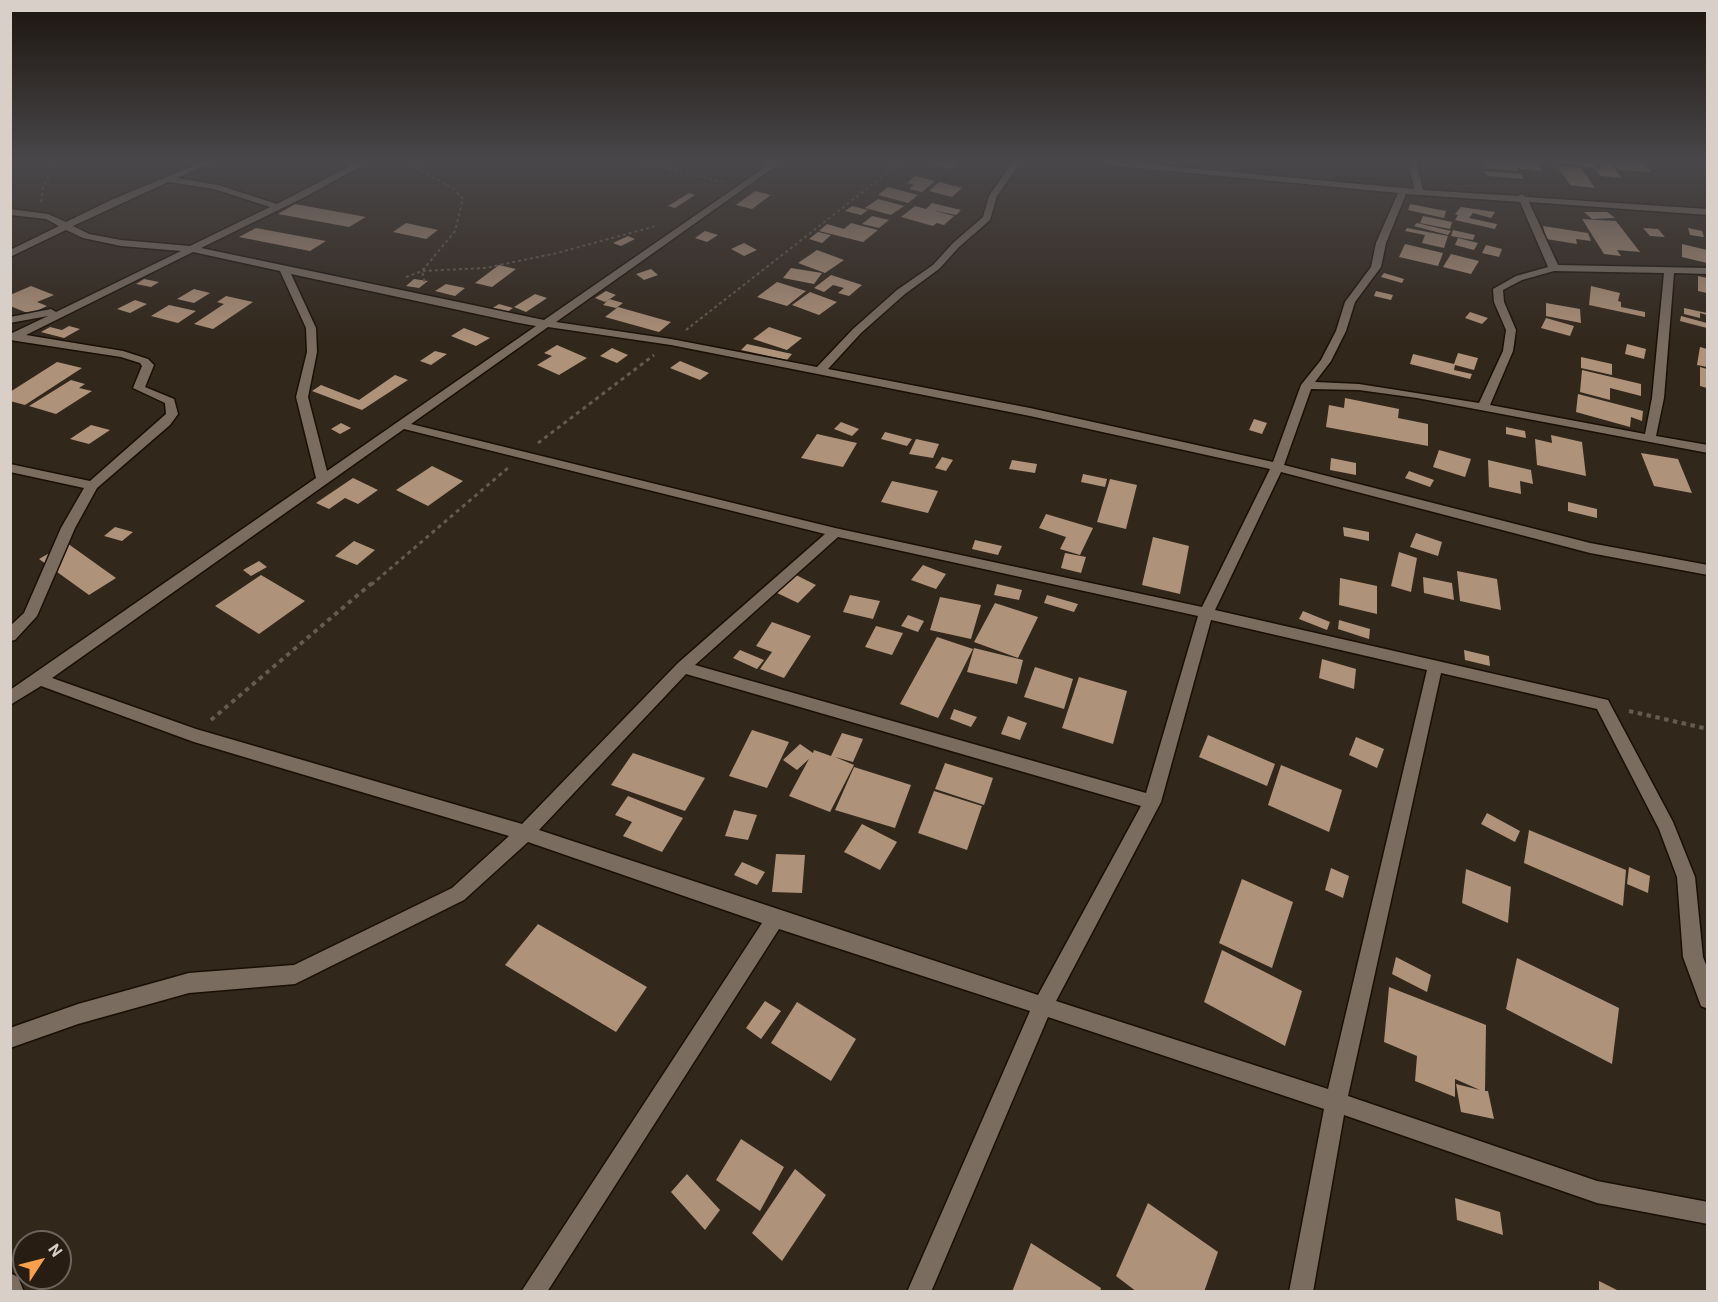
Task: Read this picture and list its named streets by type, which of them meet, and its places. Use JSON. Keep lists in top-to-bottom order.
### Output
{
  "north": "top right"
}
